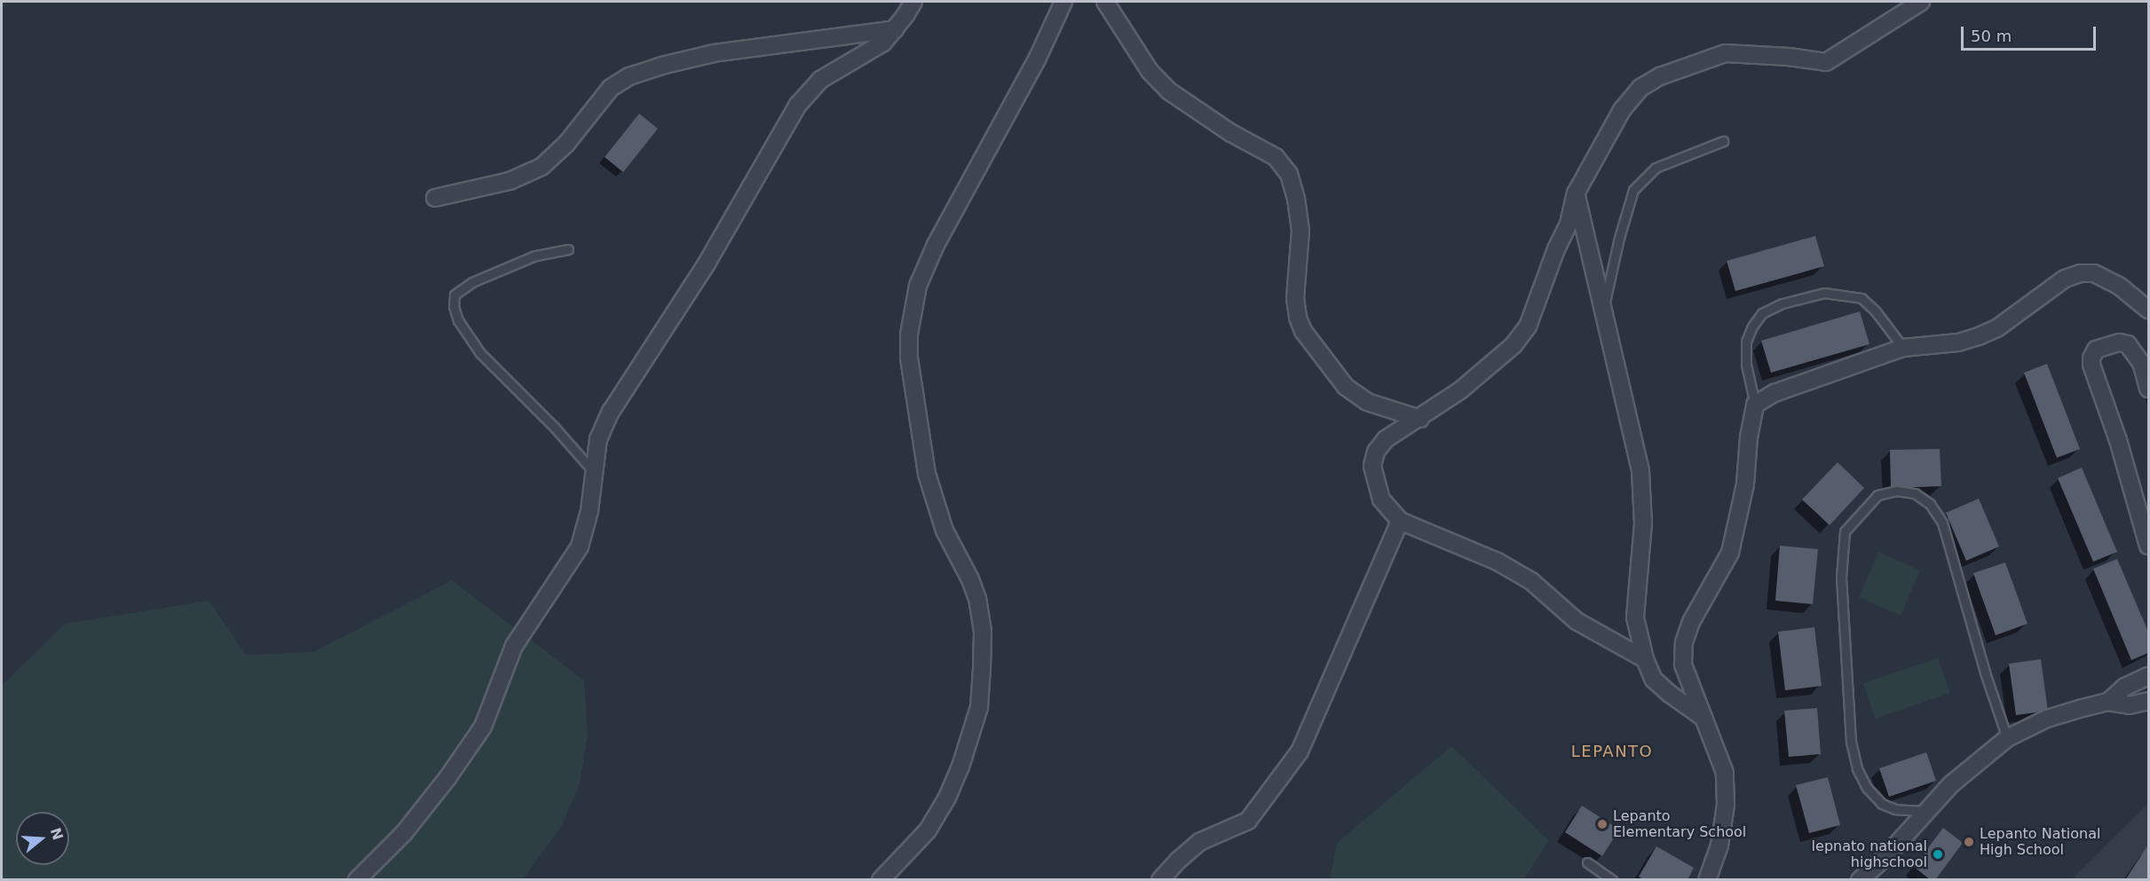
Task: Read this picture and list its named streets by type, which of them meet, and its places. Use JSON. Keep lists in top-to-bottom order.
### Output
{
  "districts": ["LEPANTO"],
  "places": ["Lepanto Elementary School", "Lepanto National High School", "lepnato national highschool"],
  "scale_bar": "50 m",
  "north": "right"
}
